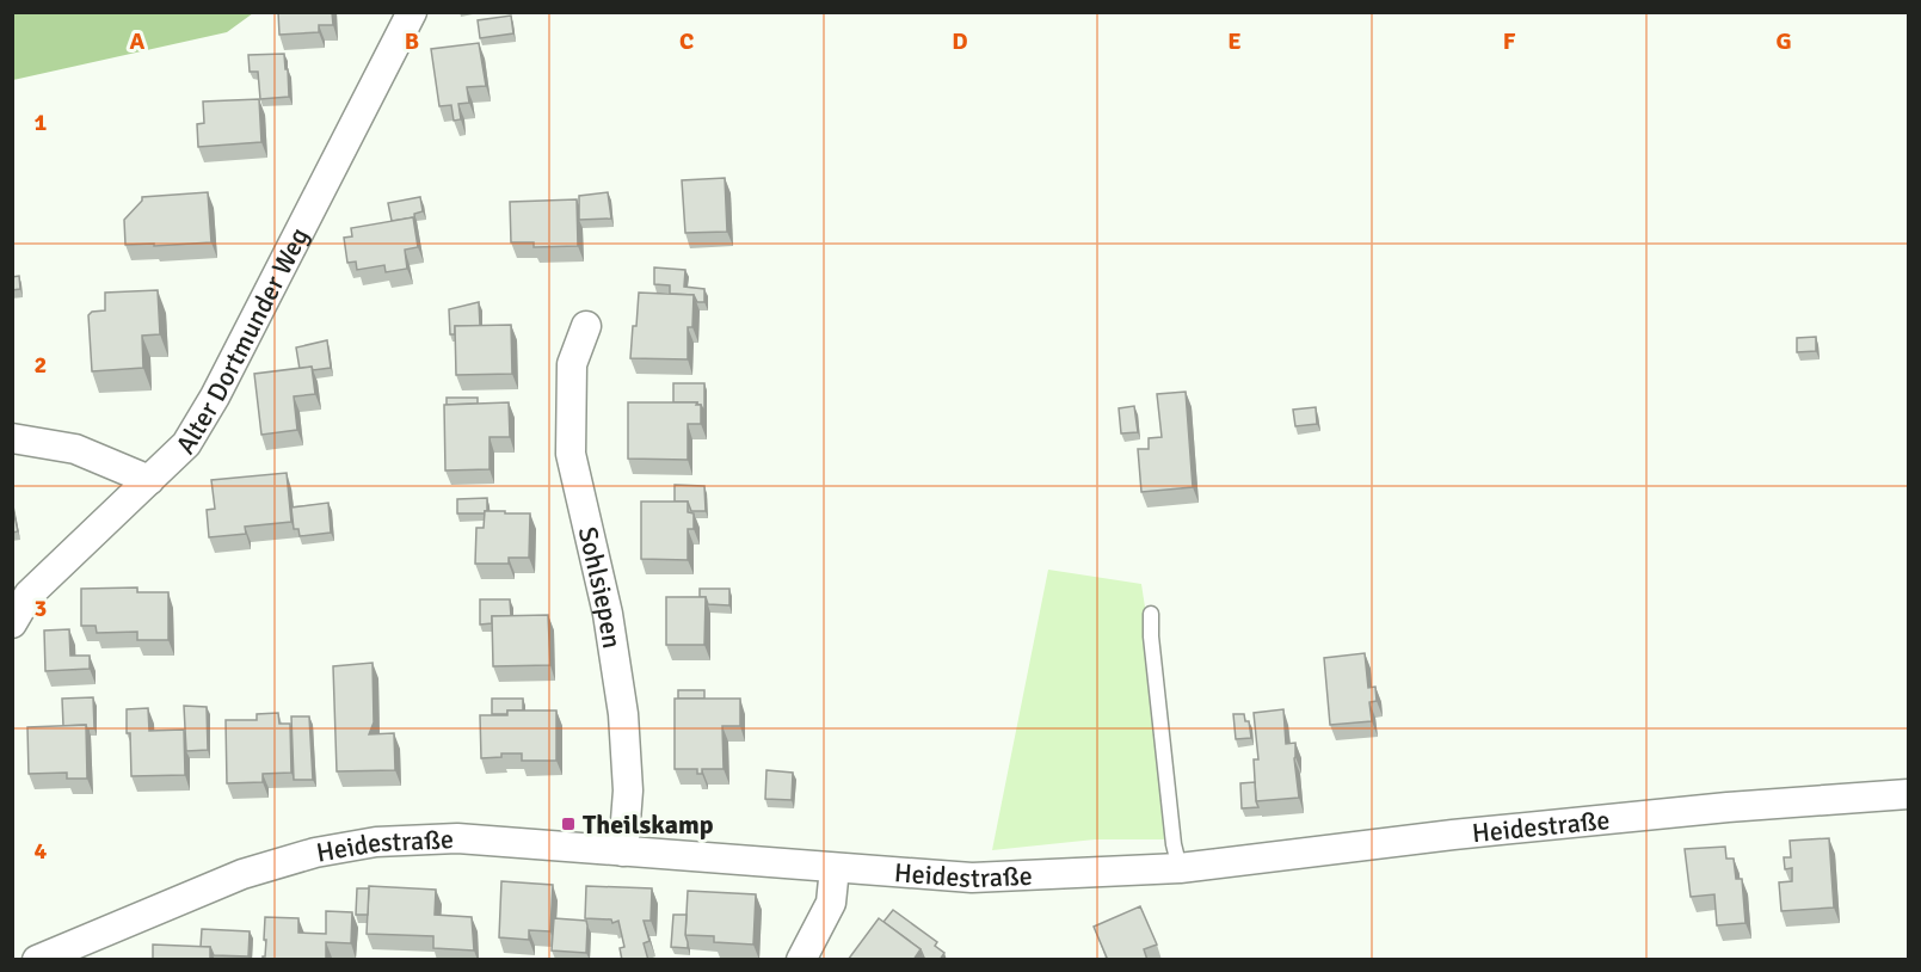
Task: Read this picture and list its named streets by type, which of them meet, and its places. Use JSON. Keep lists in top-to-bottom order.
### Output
{
  "streets": {
    "street": ["Alter Dortmunder Weg", "Sohlsiepen", "Heidestraße"]
  },
  "crossings": [
    ["Sohlsiepen", "Heidestraße"]
  ],
  "places": {
    "transit": ["Theilskamp"]
  },
  "grid": {
    "columns": [
      "A",
      "B",
      "C",
      "D",
      "E",
      "F",
      "G"
    ],
    "rows": [
      "1",
      "2",
      "3",
      "4"
    ]
  }
}
